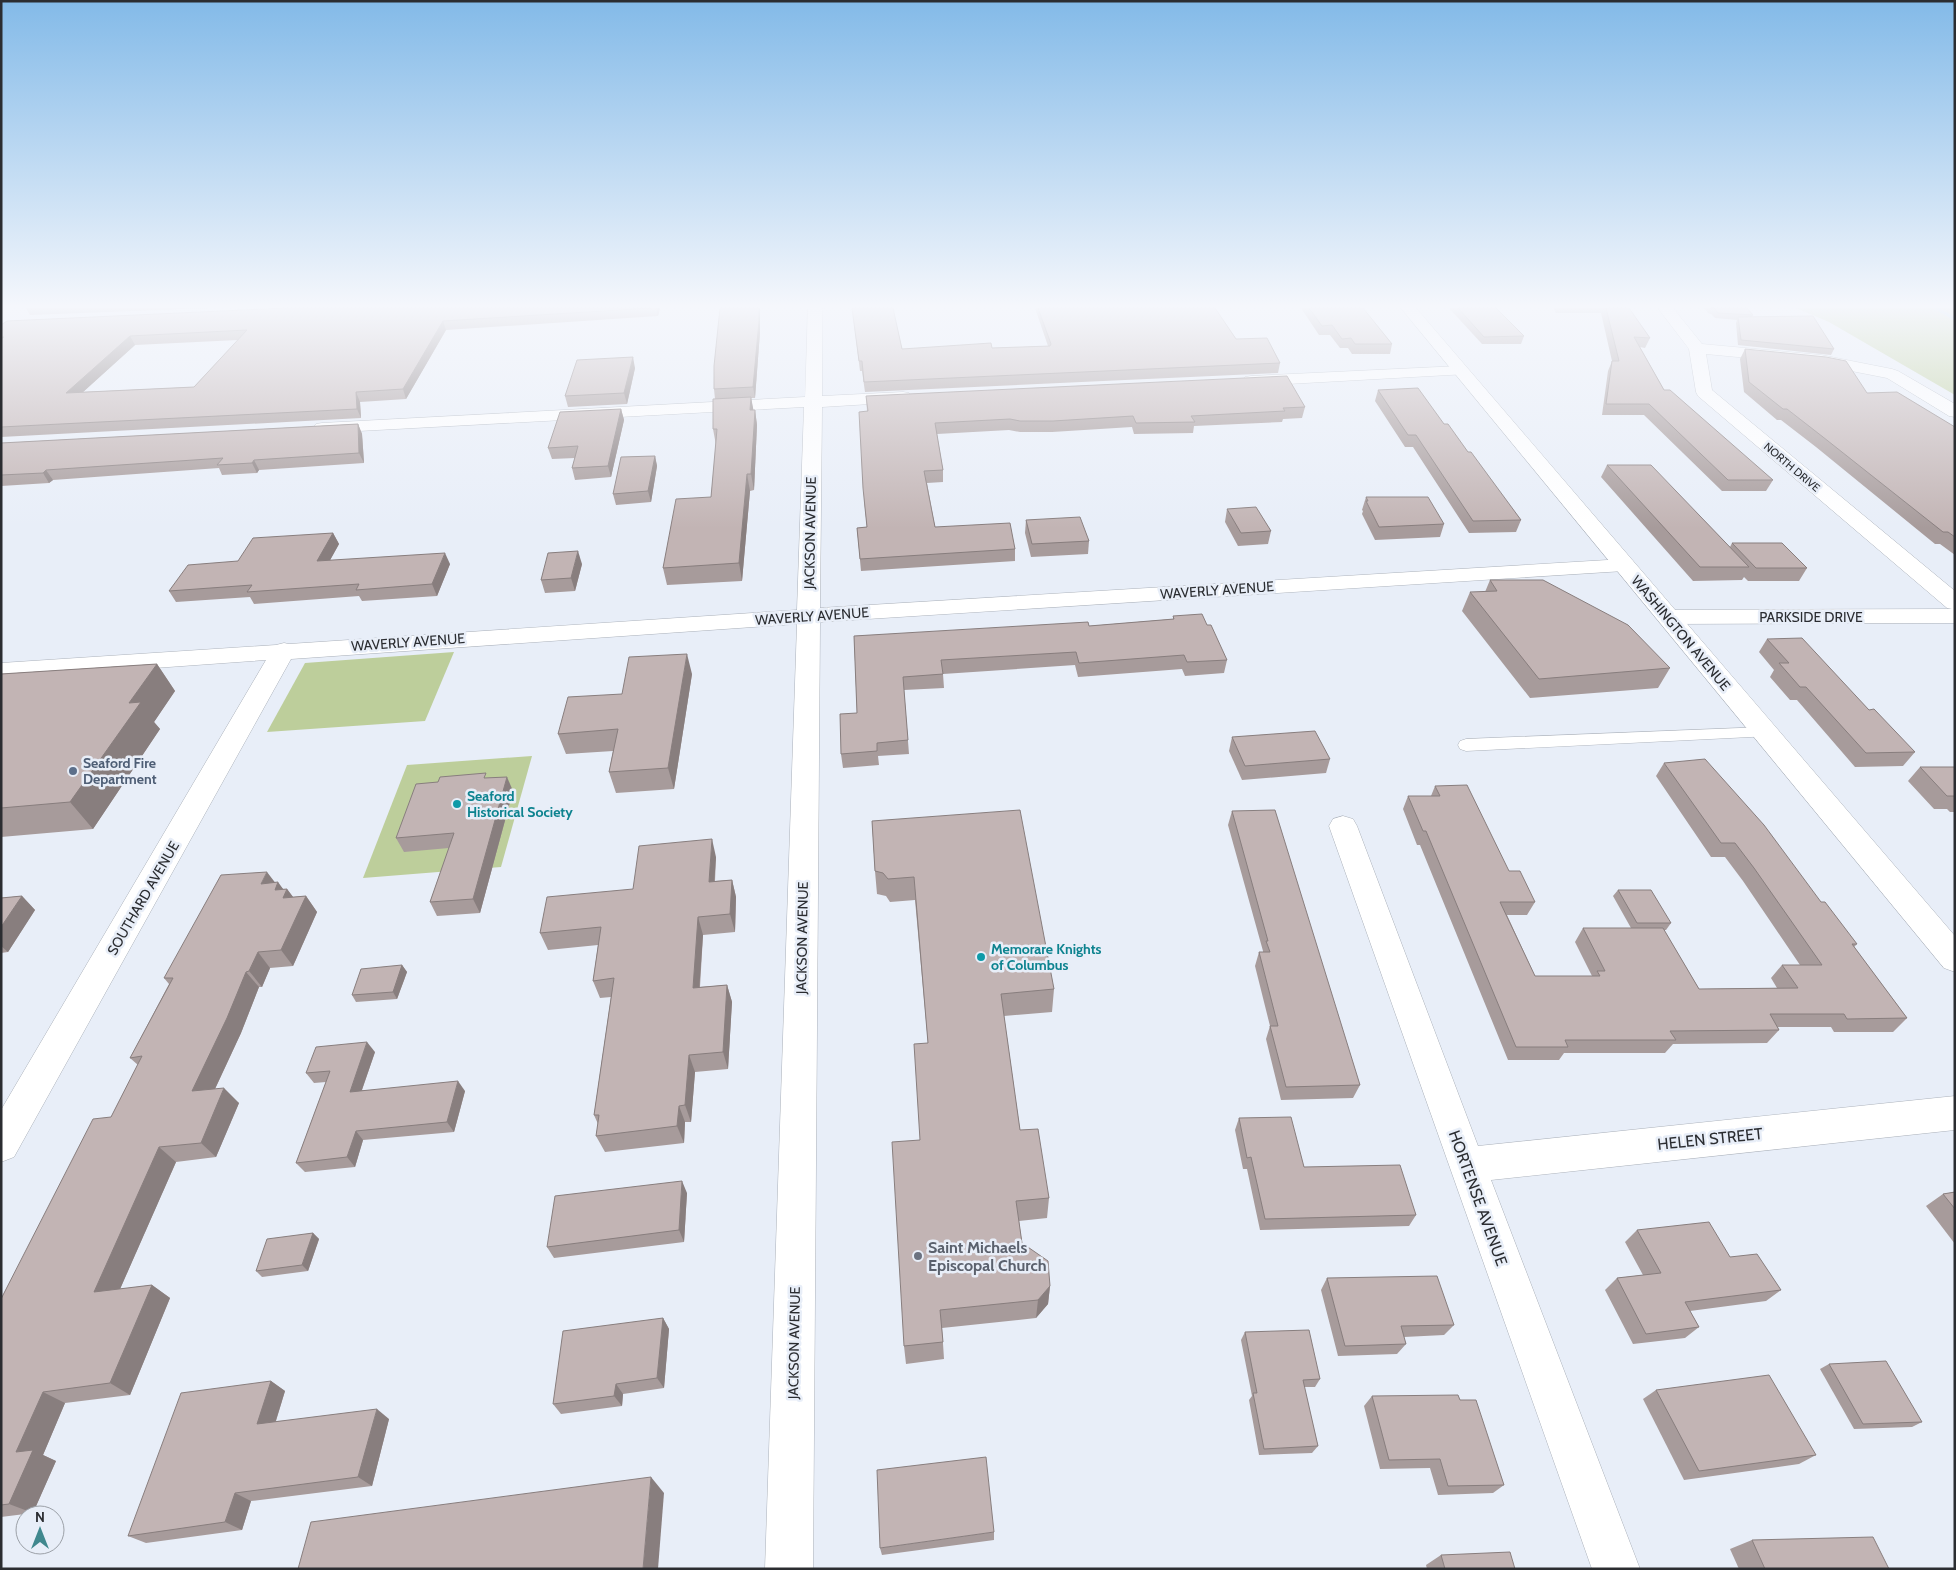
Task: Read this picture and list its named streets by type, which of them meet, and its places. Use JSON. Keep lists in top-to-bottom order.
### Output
{
  "streets": {
    "street": [
      "NORTH DRIVE",
      "JACKSON AVENUE",
      "WAVERLY AVENUE",
      "PARKSIDE DRIVE",
      "WASHINGTON AVENUE",
      "SOUTHARD AVENUE",
      "HELEN STREET",
      "HORTENSE AVENUE"
    ]
  },
  "crossings": [
    ["JACKSON AVENUE", "WAVERLY AVENUE"],
    ["WAVERLY AVENUE", "WASHINGTON AVENUE"],
    ["WAVERLY AVENUE", "SOUTHARD AVENUE"],
    ["PARKSIDE DRIVE", "WASHINGTON AVENUE"],
    ["HELEN STREET", "HORTENSE AVENUE"]
  ],
  "places": [
    "Seaford Fire Department",
    "Seaford Historical Society",
    "Memorare Knights of Columbus",
    "Saint Michaels Episcopal Church"
  ],
  "north": "top"
}
